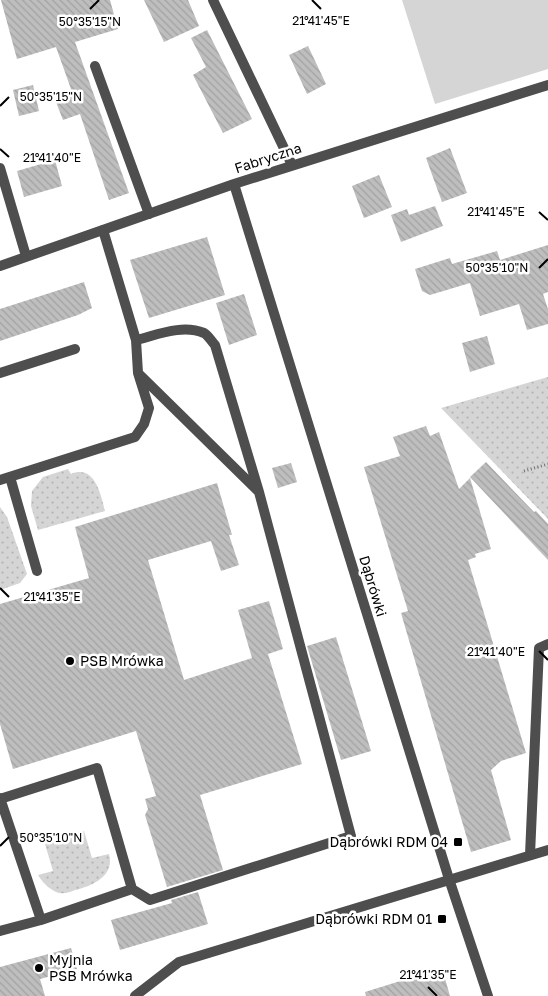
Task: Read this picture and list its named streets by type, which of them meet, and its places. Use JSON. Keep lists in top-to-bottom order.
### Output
{
  "streets": {
    "street": ["Fabryczna", "Dąbrówki"]
  },
  "crossings": [
    ["Fabryczna", "Dąbrówki"]
  ],
  "places": {
    "other": ["PSB Mrówka", "Myjnia PSB Mrówka"],
    "transit": ["Dąbrówki RDM 04", "Dąbrówki RDM 01"]
  },
  "coordinates": [
    "21°41'45\"E",
    "50°35'15\"N",
    "21°41'40\"E",
    "50°35'10\"N",
    "21°41'35\"E"
  ]
}
